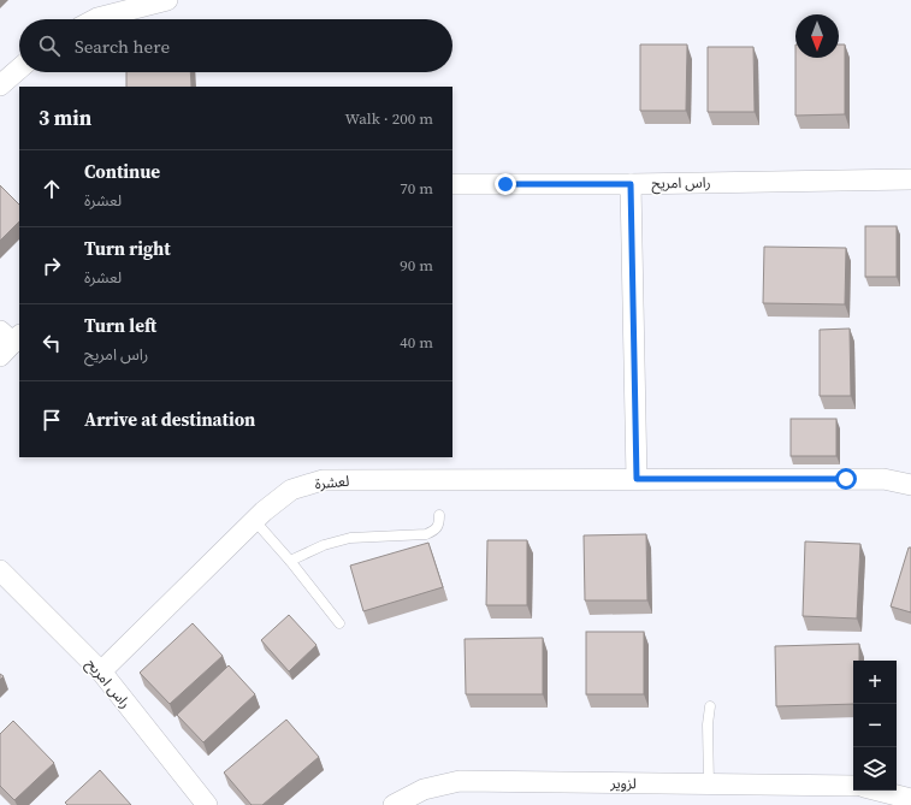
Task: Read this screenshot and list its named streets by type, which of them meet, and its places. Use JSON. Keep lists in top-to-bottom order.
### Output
{
  "streets": {
    "street": ["راس امريح", "لعشرة", "لزوير"]
  },
  "crossings": [
    ["راس امريح", "لعشرة"]
  ],
  "north": "bottom",
  "page": {
    "search": "Search here",
    "heading": ["3 min", "Walk · 200 m"],
    "list": [
      ["Continue", "لعشرة", "70 m"],
      ["Turn right", "لعشرة", "90 m"],
      ["Turn left", "راس امريح", "40 m"],
      "Arrive at destination"
    ],
    "map_buttons": ["+", "−"]
  }
}
